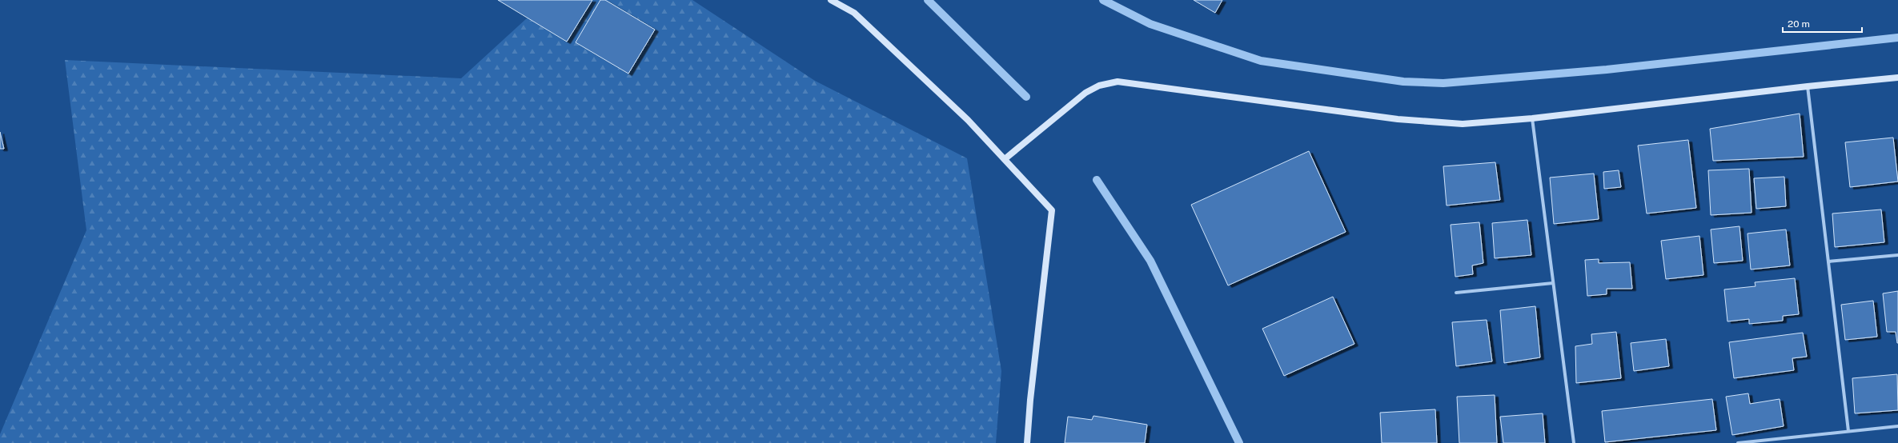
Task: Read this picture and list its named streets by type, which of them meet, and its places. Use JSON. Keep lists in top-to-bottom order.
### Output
{
  "scale_bar": "20 m"
}
